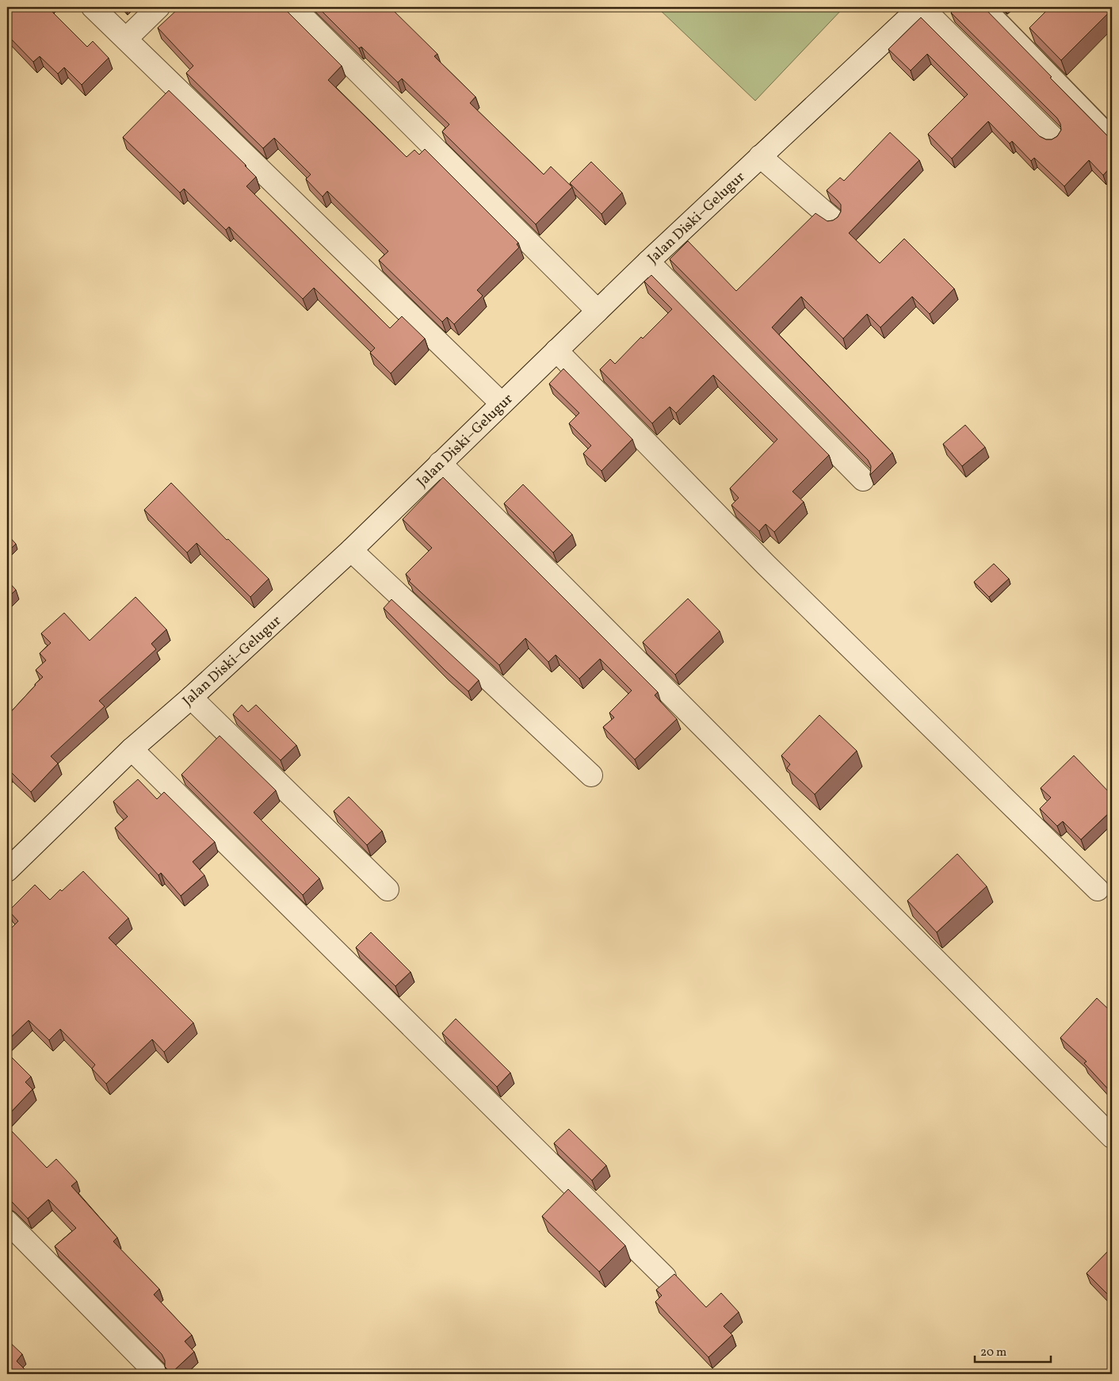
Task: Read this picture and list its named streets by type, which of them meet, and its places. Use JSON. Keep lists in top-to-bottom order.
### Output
{
  "streets": {
    "street": ["Jalan Diski–Gelugur"]
  },
  "scale_bar": "20 m"
}
